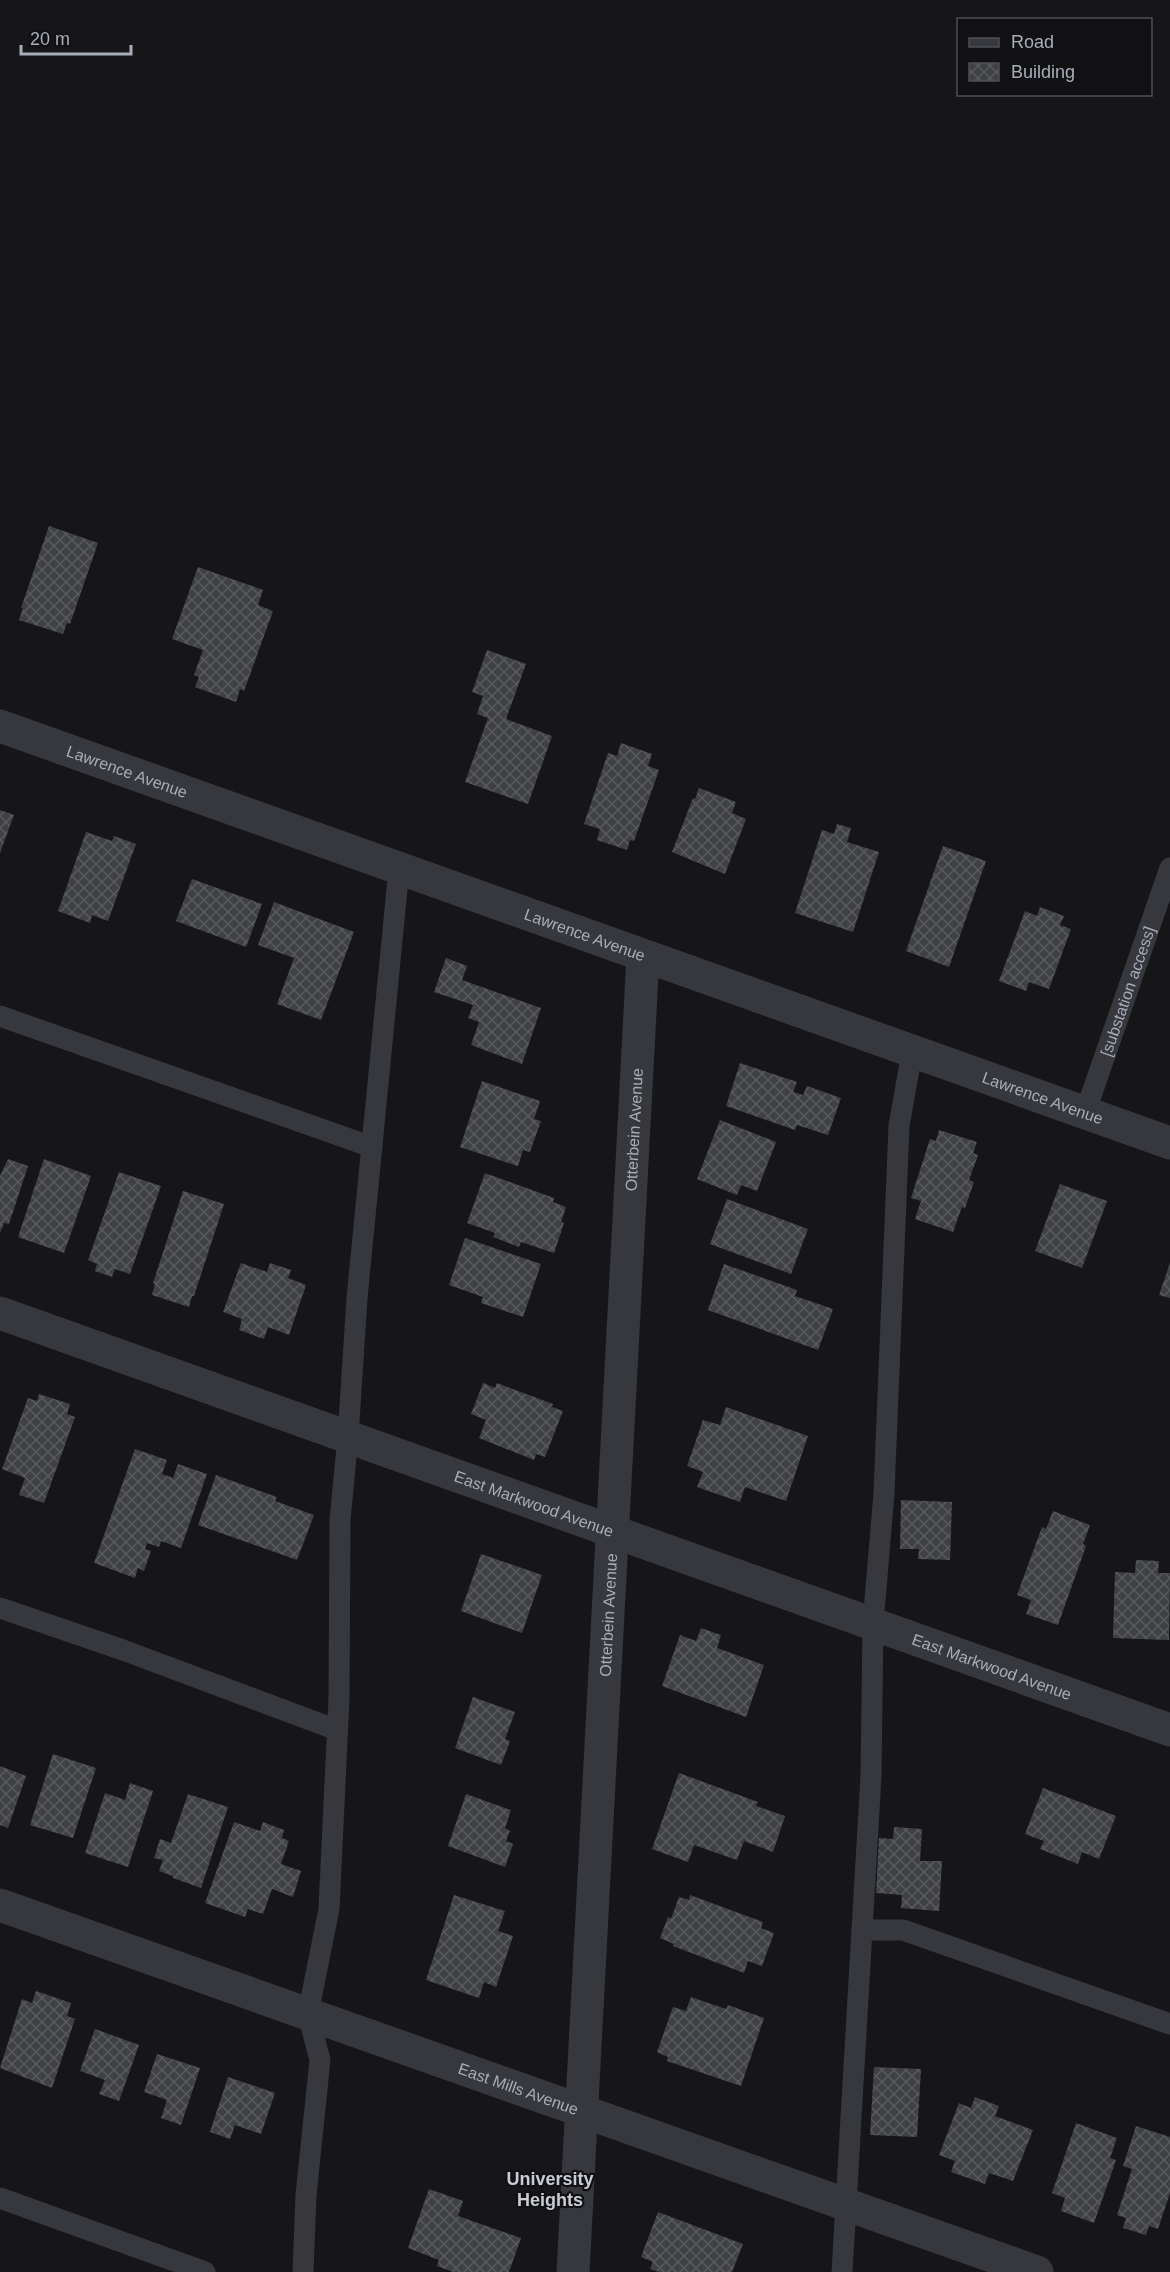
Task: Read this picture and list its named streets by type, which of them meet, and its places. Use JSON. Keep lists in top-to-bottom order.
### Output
{
  "streets": {
    "street": [
      "Lawrence Avenue",
      "Otterbein Avenue",
      "East Markwood Avenue",
      "East Mills Avenue"
    ],
    "lane": ["[substation access]"]
  },
  "crossings": [
    ["Lawrence Avenue", "[substation access]"],
    ["Lawrence Avenue", "Otterbein Avenue"],
    ["Otterbein Avenue", "East Markwood Avenue"],
    ["Otterbein Avenue", "East Mills Avenue"]
  ],
  "districts": ["University Heights"],
  "legend": ["Road", "Building"],
  "scale_bar": "20 m"
}
